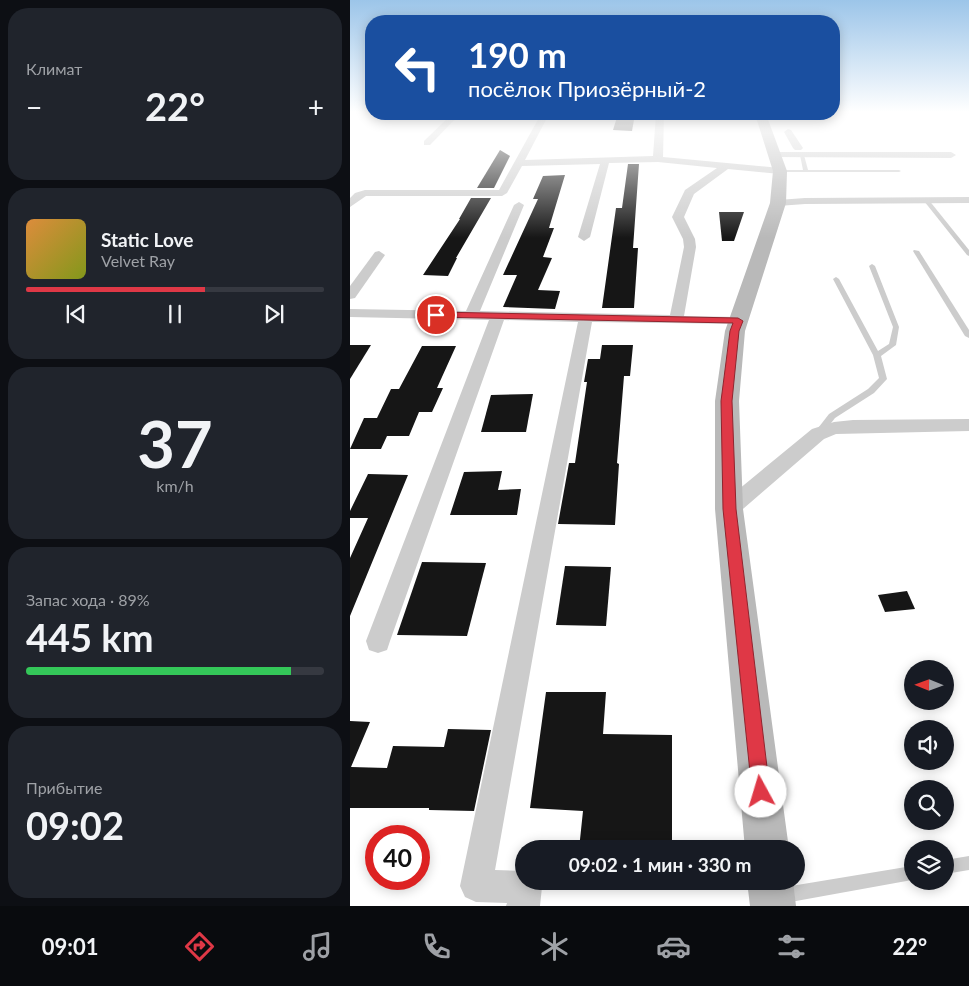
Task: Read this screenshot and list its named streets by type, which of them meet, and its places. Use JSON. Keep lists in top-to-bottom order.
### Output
{
  "north": "left",
  "page": {
    "tile": [
      "Климат",
      ["37", "km/h"],
      ["Запас хода · 89%", "445 km"],
      ["Прибытие", "09:02"]
    ],
    "turn": ["190 m", "посёлок Приозёрный-2"],
    "heat": ["−", "22°", "+"],
    "song": ["Static Love", "Velvet Ray"],
    "limit": "40",
    "trip": "09:02 · 1 мин · 330 m",
    "tabs": ["09:01", "22°"]
  }
}
